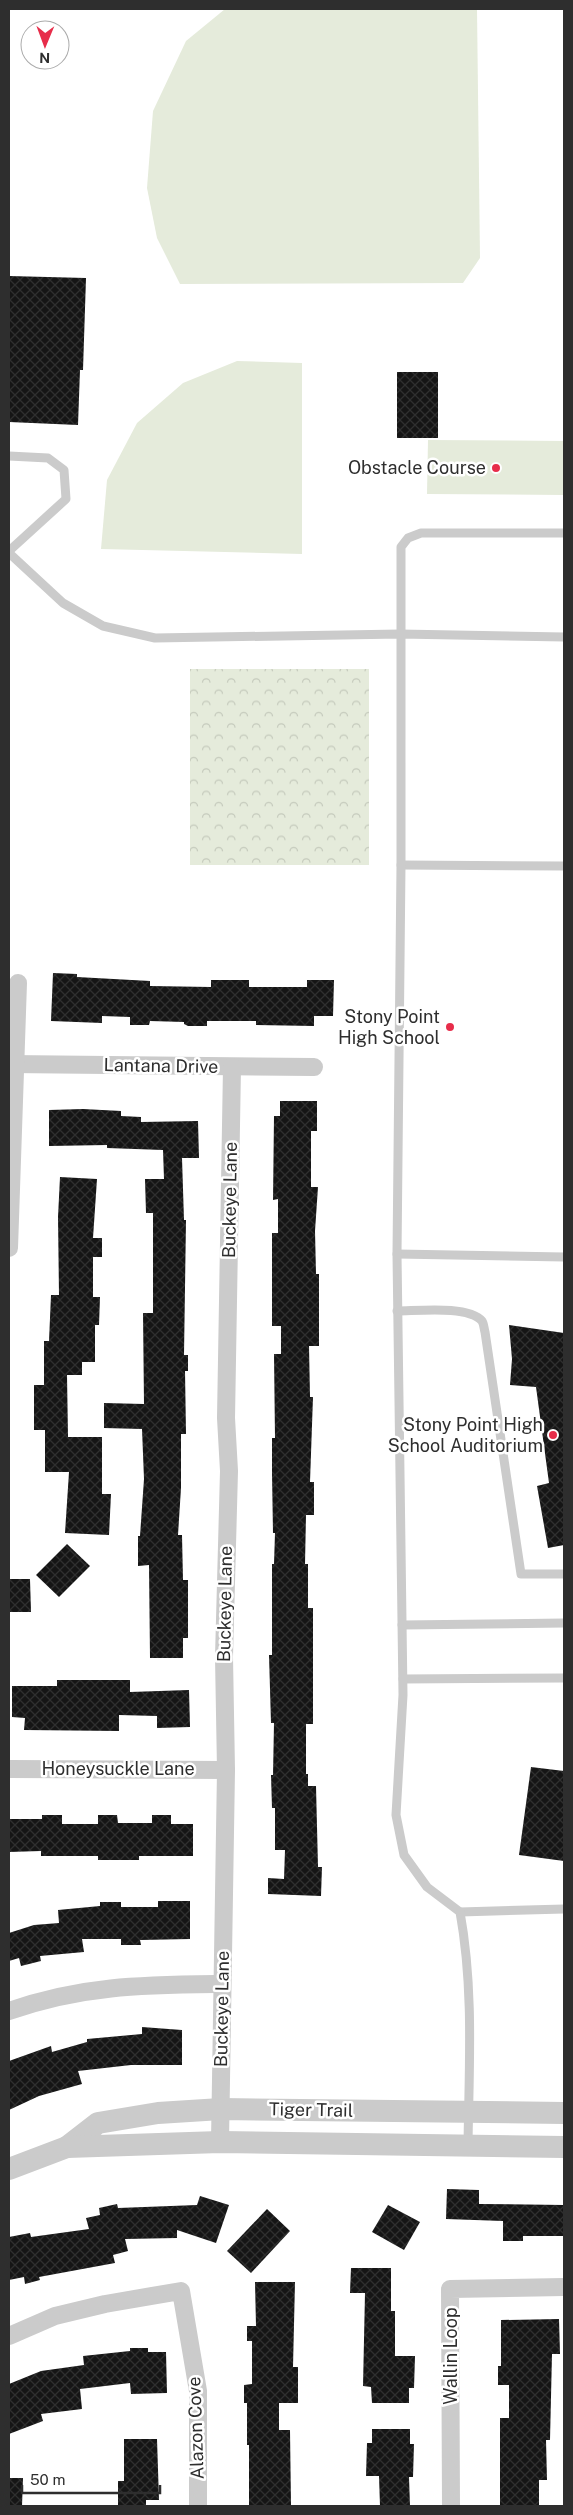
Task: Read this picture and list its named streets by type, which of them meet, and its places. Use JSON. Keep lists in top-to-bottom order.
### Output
{
  "streets": {
    "street": [
      "Lantana Drive",
      "Buckeye Lane",
      "Honeysuckle Lane",
      "Tiger Trail",
      "Wallin Loop",
      "Alazon Cove"
    ]
  },
  "crossings": [
    ["Lantana Drive", "Buckeye Lane"],
    ["Buckeye Lane", "Honeysuckle Lane"],
    ["Buckeye Lane", "Tiger Trail"]
  ],
  "places": ["Obstacle Course", "Stony Point High School", "Stony Point High School Auditorium"],
  "scale_bar": "50 m",
  "north": "bottom"
}
